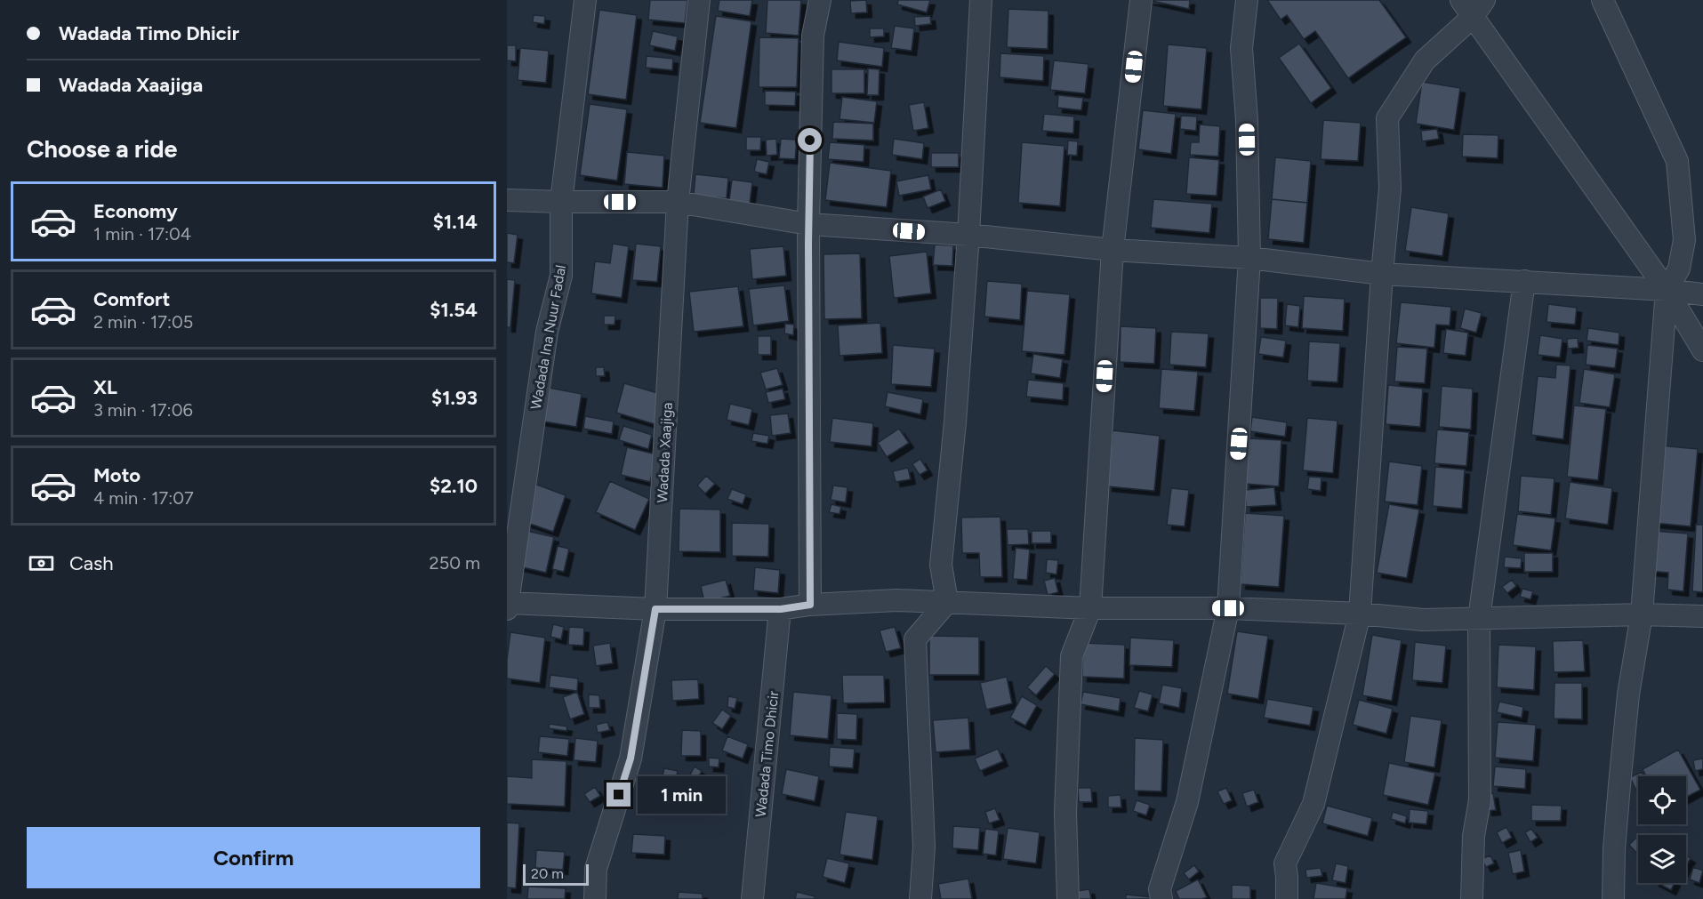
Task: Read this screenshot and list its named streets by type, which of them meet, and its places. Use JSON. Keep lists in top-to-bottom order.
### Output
{
  "streets": {
    "street": ["Wadada Ina Nuur Fadal", "Wadada Xaajiga", "Wadada Timo Dhicir"]
  },
  "scale_bar": "20 m",
  "page": {
    "banner": ["Wadada Timo Dhicir", "Wadada Xaajiga"],
    "heading": "Choose a ride",
    "list": [
      {
        "name": "Economy",
        "note": "1 min · 17:04",
        "value": "$1.14"
      },
      {
        "name": "Comfort",
        "note": "2 min · 17:05",
        "value": "$1.54"
      },
      {
        "name": "XL",
        "note": "3 min · 17:06",
        "value": "$1.93"
      },
      {
        "name": "Moto",
        "note": "4 min · 17:07",
        "value": "$2.10"
      }
    ],
    "pay": ["Cash", "250 m"],
    "bubble": "1 min",
    "buttons": "Confirm",
    "scale": "20 m"
  }
}
